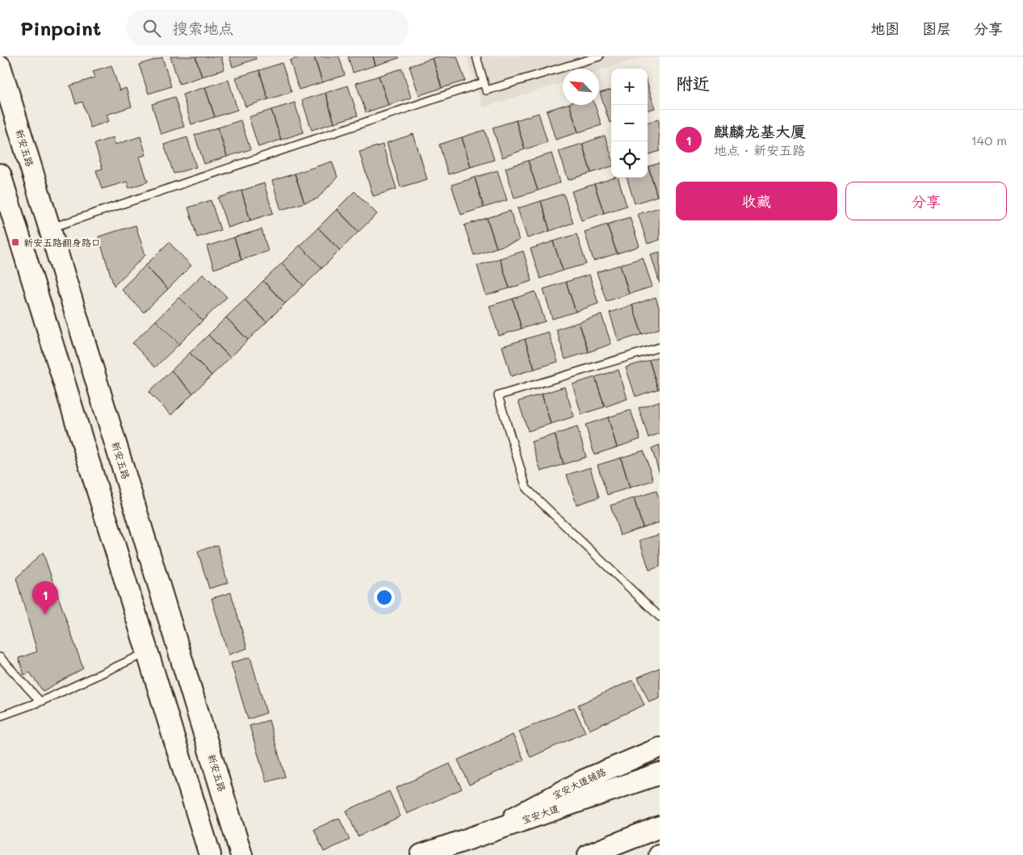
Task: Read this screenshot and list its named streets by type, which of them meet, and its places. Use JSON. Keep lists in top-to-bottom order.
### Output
{
  "streets": {
    "main road": ["新安五路", "宝安大道辅路", "宝安大道"]
  },
  "crossings": [
    ["宝安大道辅路", "宝安大道"]
  ],
  "places": {
    "transit": ["新安五路翻身路口"]
  },
  "north": "top left",
  "page": {
    "header": "Pinpoint",
    "search": "搜索地点",
    "nav": ["地图", "图层", "分享"],
    "heading": "附近",
    "map_buttons": ["+", "−"],
    "list": [
      {
        "mark": "1",
        "name": "麒麟龙基大厦",
        "note": "地点 · 新安五路",
        "value": "140 m"
      }
    ],
    "buttons": ["收藏", "分享"],
    "pins": "1"
  }
}
